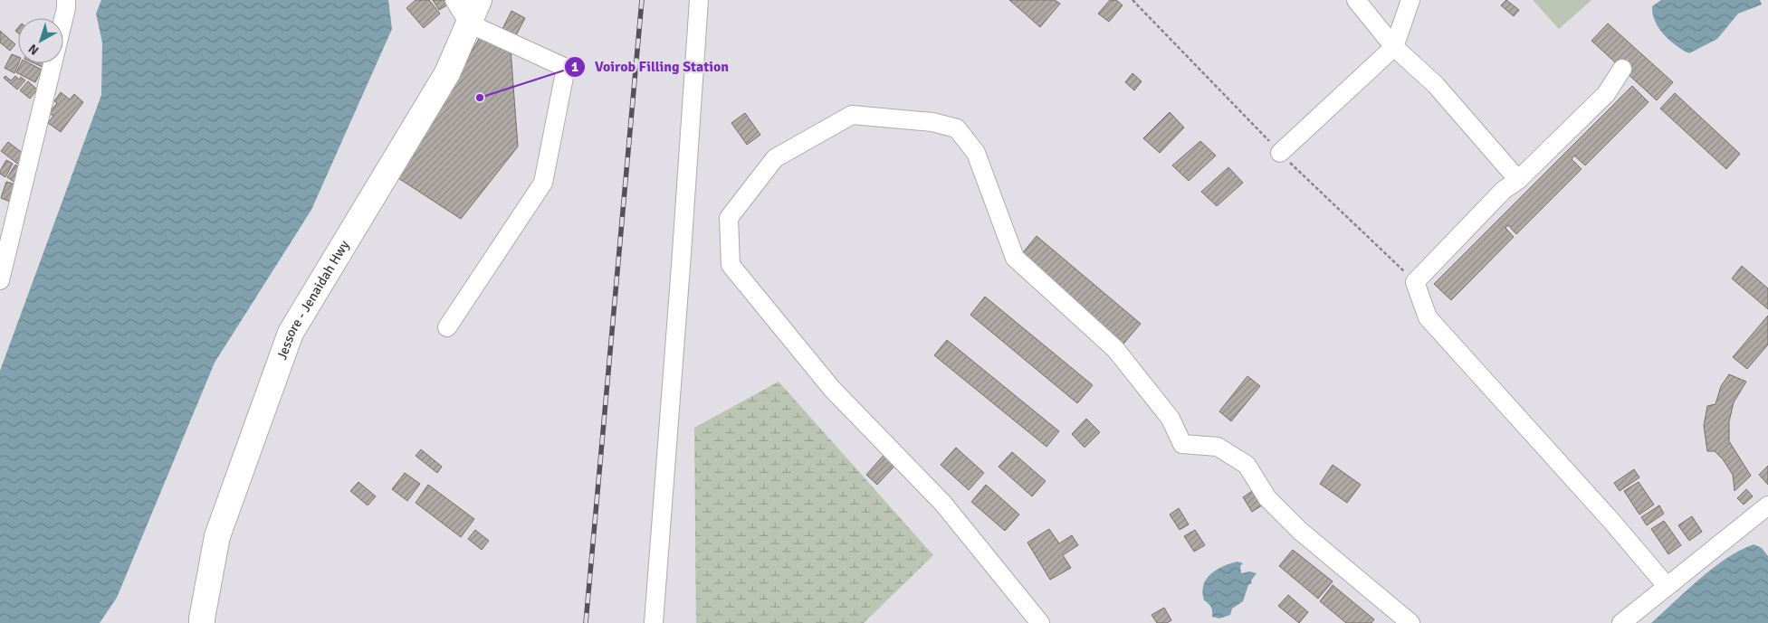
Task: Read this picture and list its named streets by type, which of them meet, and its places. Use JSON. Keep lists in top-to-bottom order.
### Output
{
  "streets": {
    "highway": ["Jessore - Jenaidah Hwy"]
  },
  "places": ["Voirob Filling Station"],
  "north": "bottom left"
}
